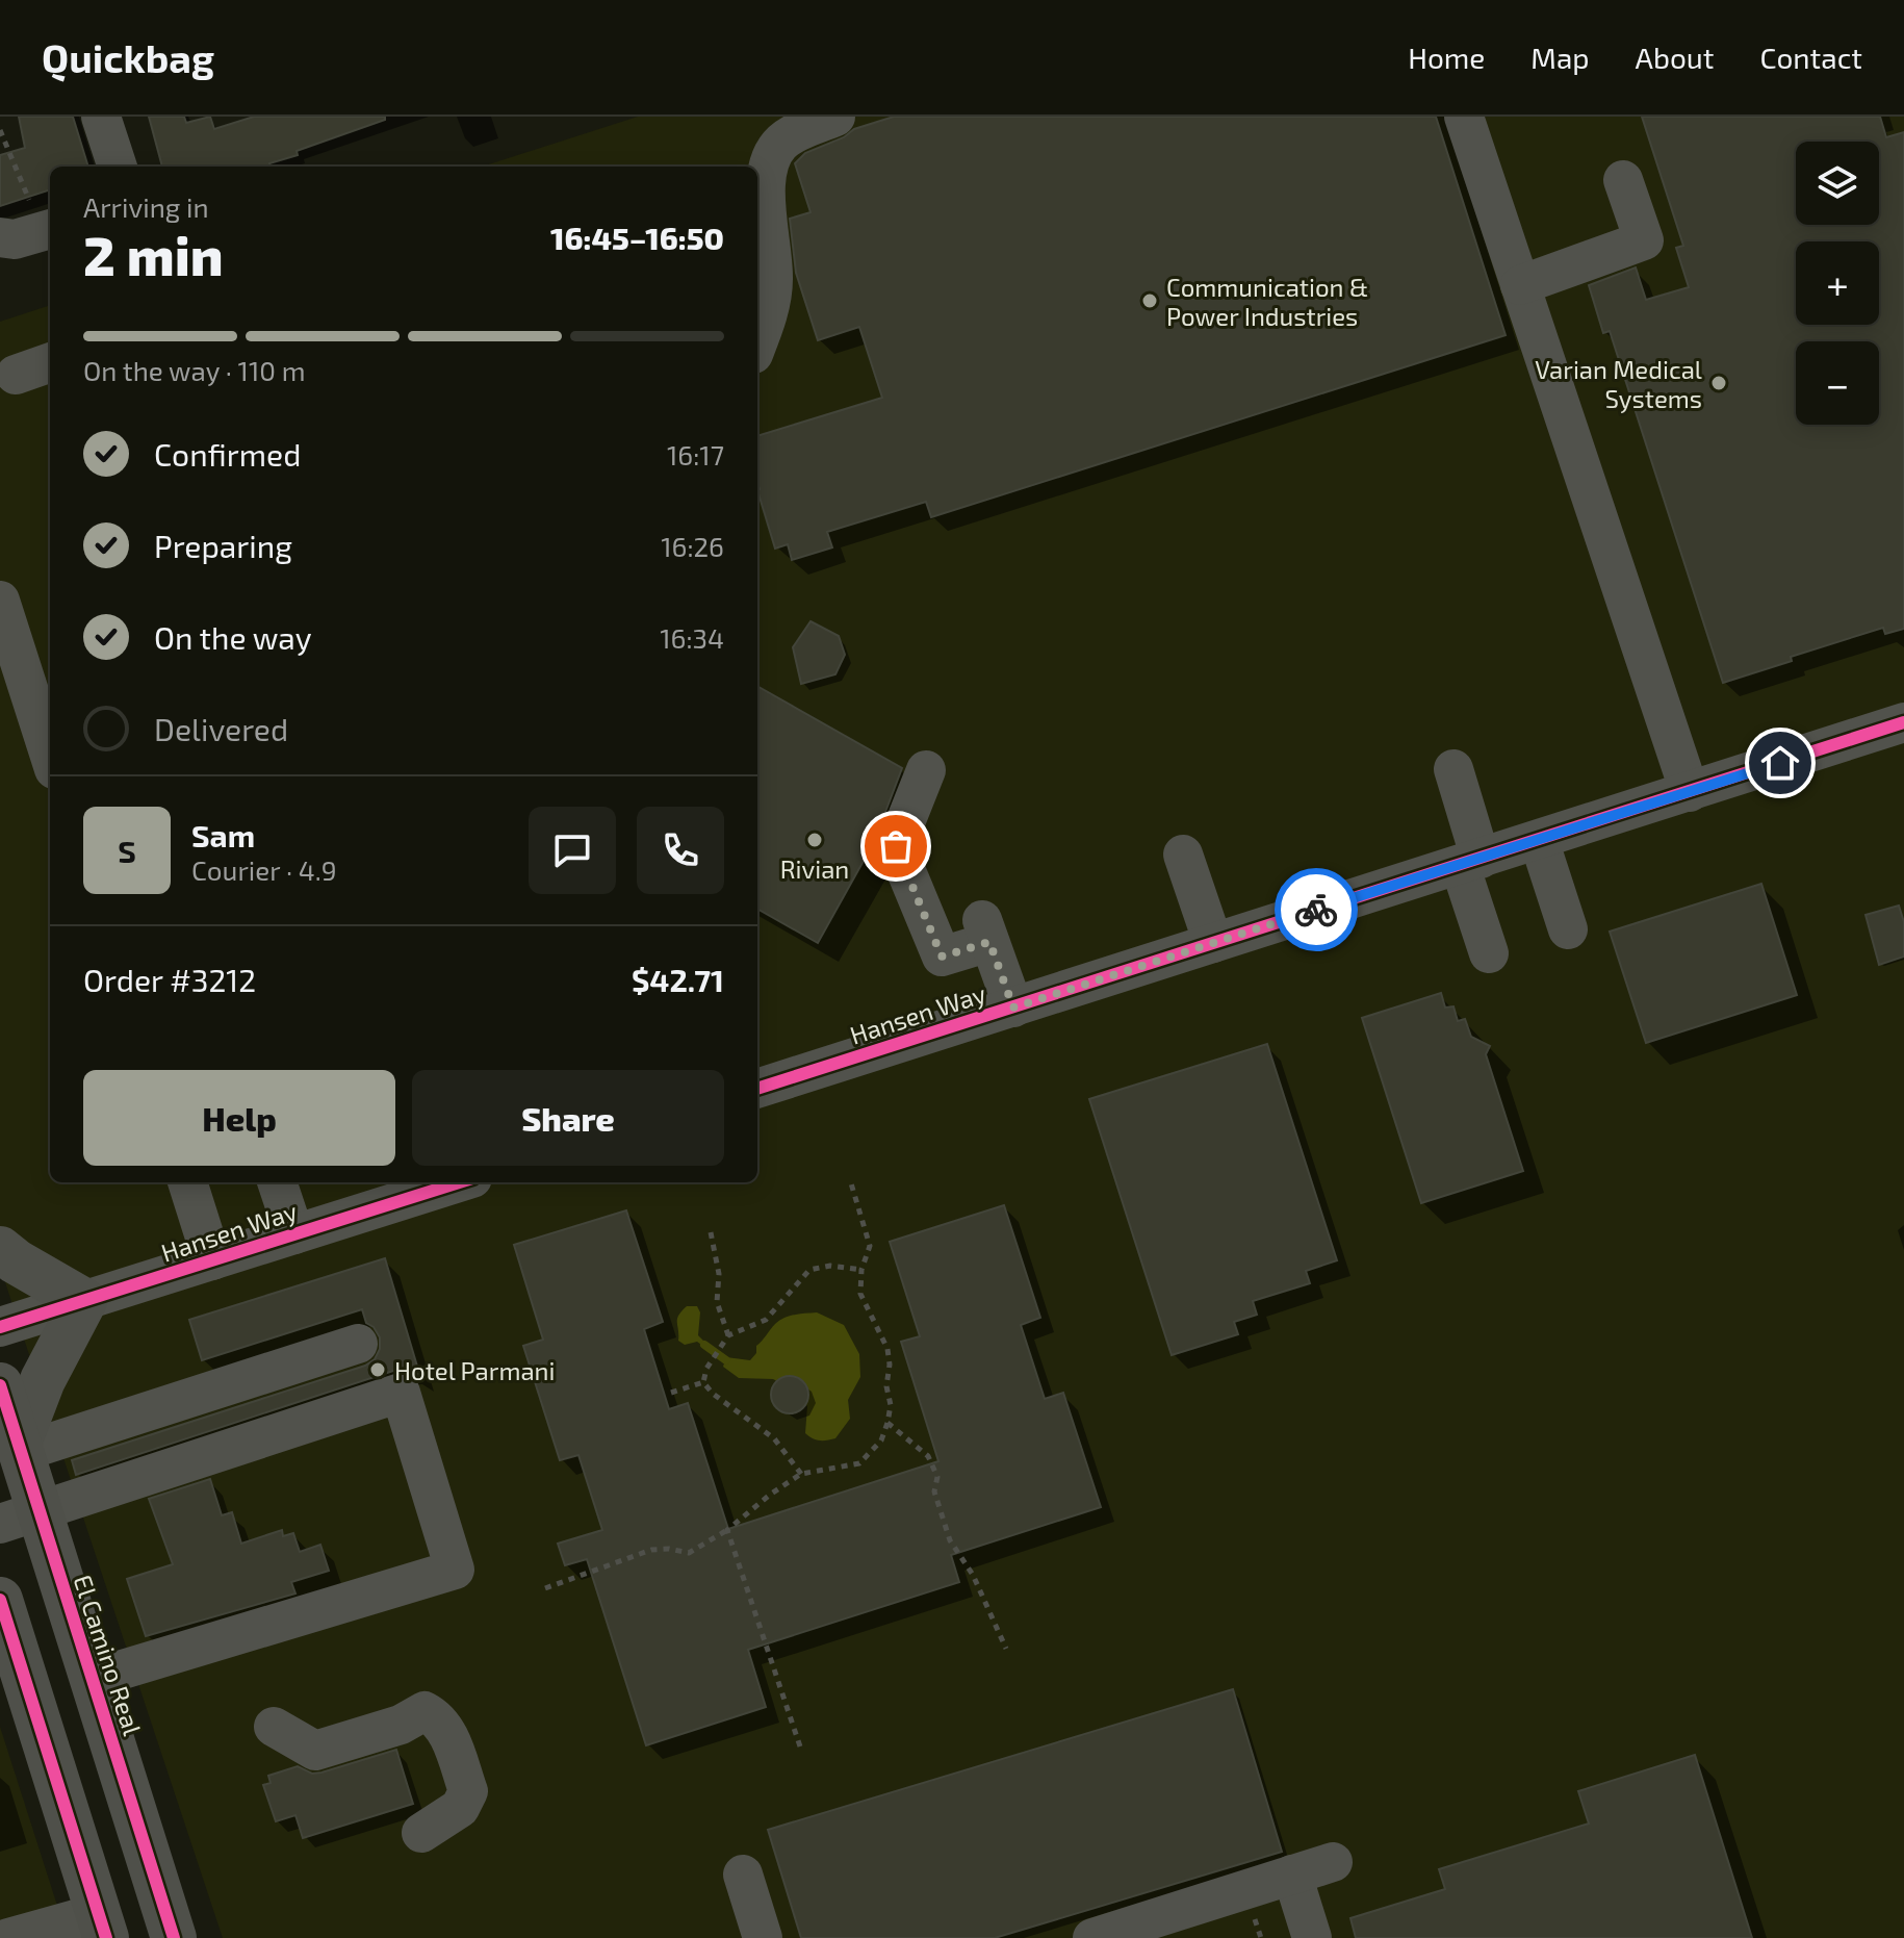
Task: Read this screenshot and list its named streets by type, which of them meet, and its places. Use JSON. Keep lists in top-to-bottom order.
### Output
{
  "streets": {
    "main road": ["El Camino Real"],
    "street": ["Hansen Way"]
  },
  "places": [
    "Communication & Power Industries",
    "Varian Medical Systems",
    "Rivian",
    "Hotel Parmani"
  ],
  "page": {
    "header": "Quickbag",
    "nav": [
      "Home",
      "Map",
      "About",
      "Contact"
    ],
    "map_buttons": ["+", "−"],
    "heading": ["2 min", "Arriving in", "16:45–16:50"],
    "panel": [
      "Sam",
      "Courier · 4.9",
      "Order #3212",
      "$42.71"
    ],
    "bar": "On the way · 110 m",
    "list": [
      ["Confirmed", "16:17"],
      ["Preparing", "16:26"],
      ["On the way", "16:34"],
      "Delivered"
    ],
    "round": "S",
    "buttons": ["Help", "Share"]
  }
}
